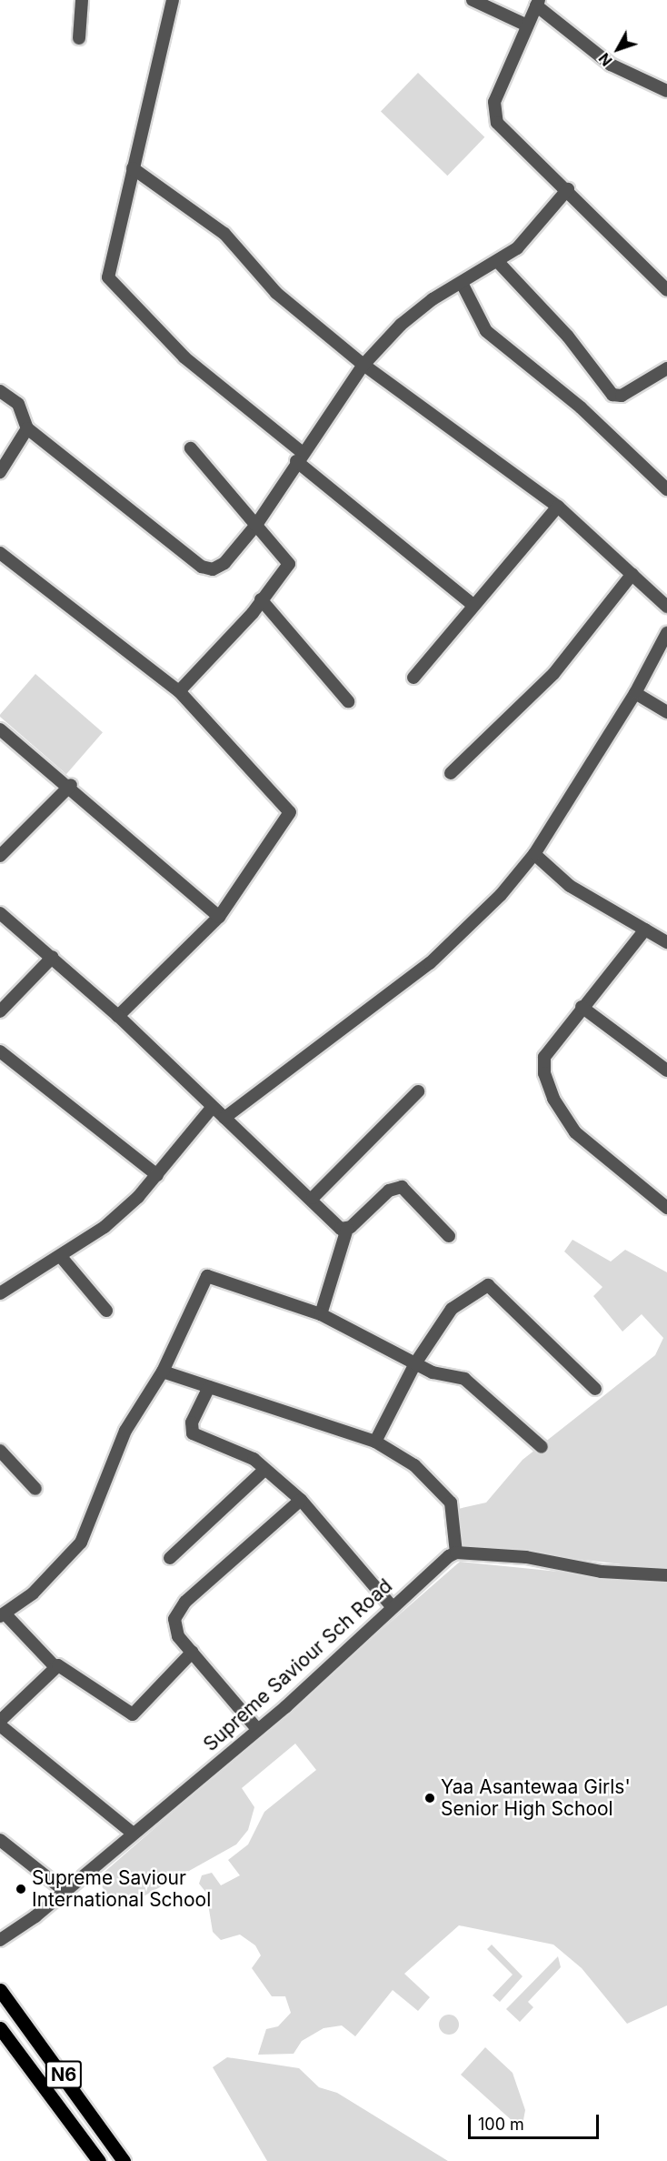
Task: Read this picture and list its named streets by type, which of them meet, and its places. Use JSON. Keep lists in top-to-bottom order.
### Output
{
  "streets": {
    "main road": ["N6"],
    "street": ["Supreme Saviour Sch Road"]
  },
  "places": ["Yaa Asantewaa Girls' Senior High School", "Supreme Saviour International School"],
  "scale_bar": "100 m",
  "north": "bottom left"
}
